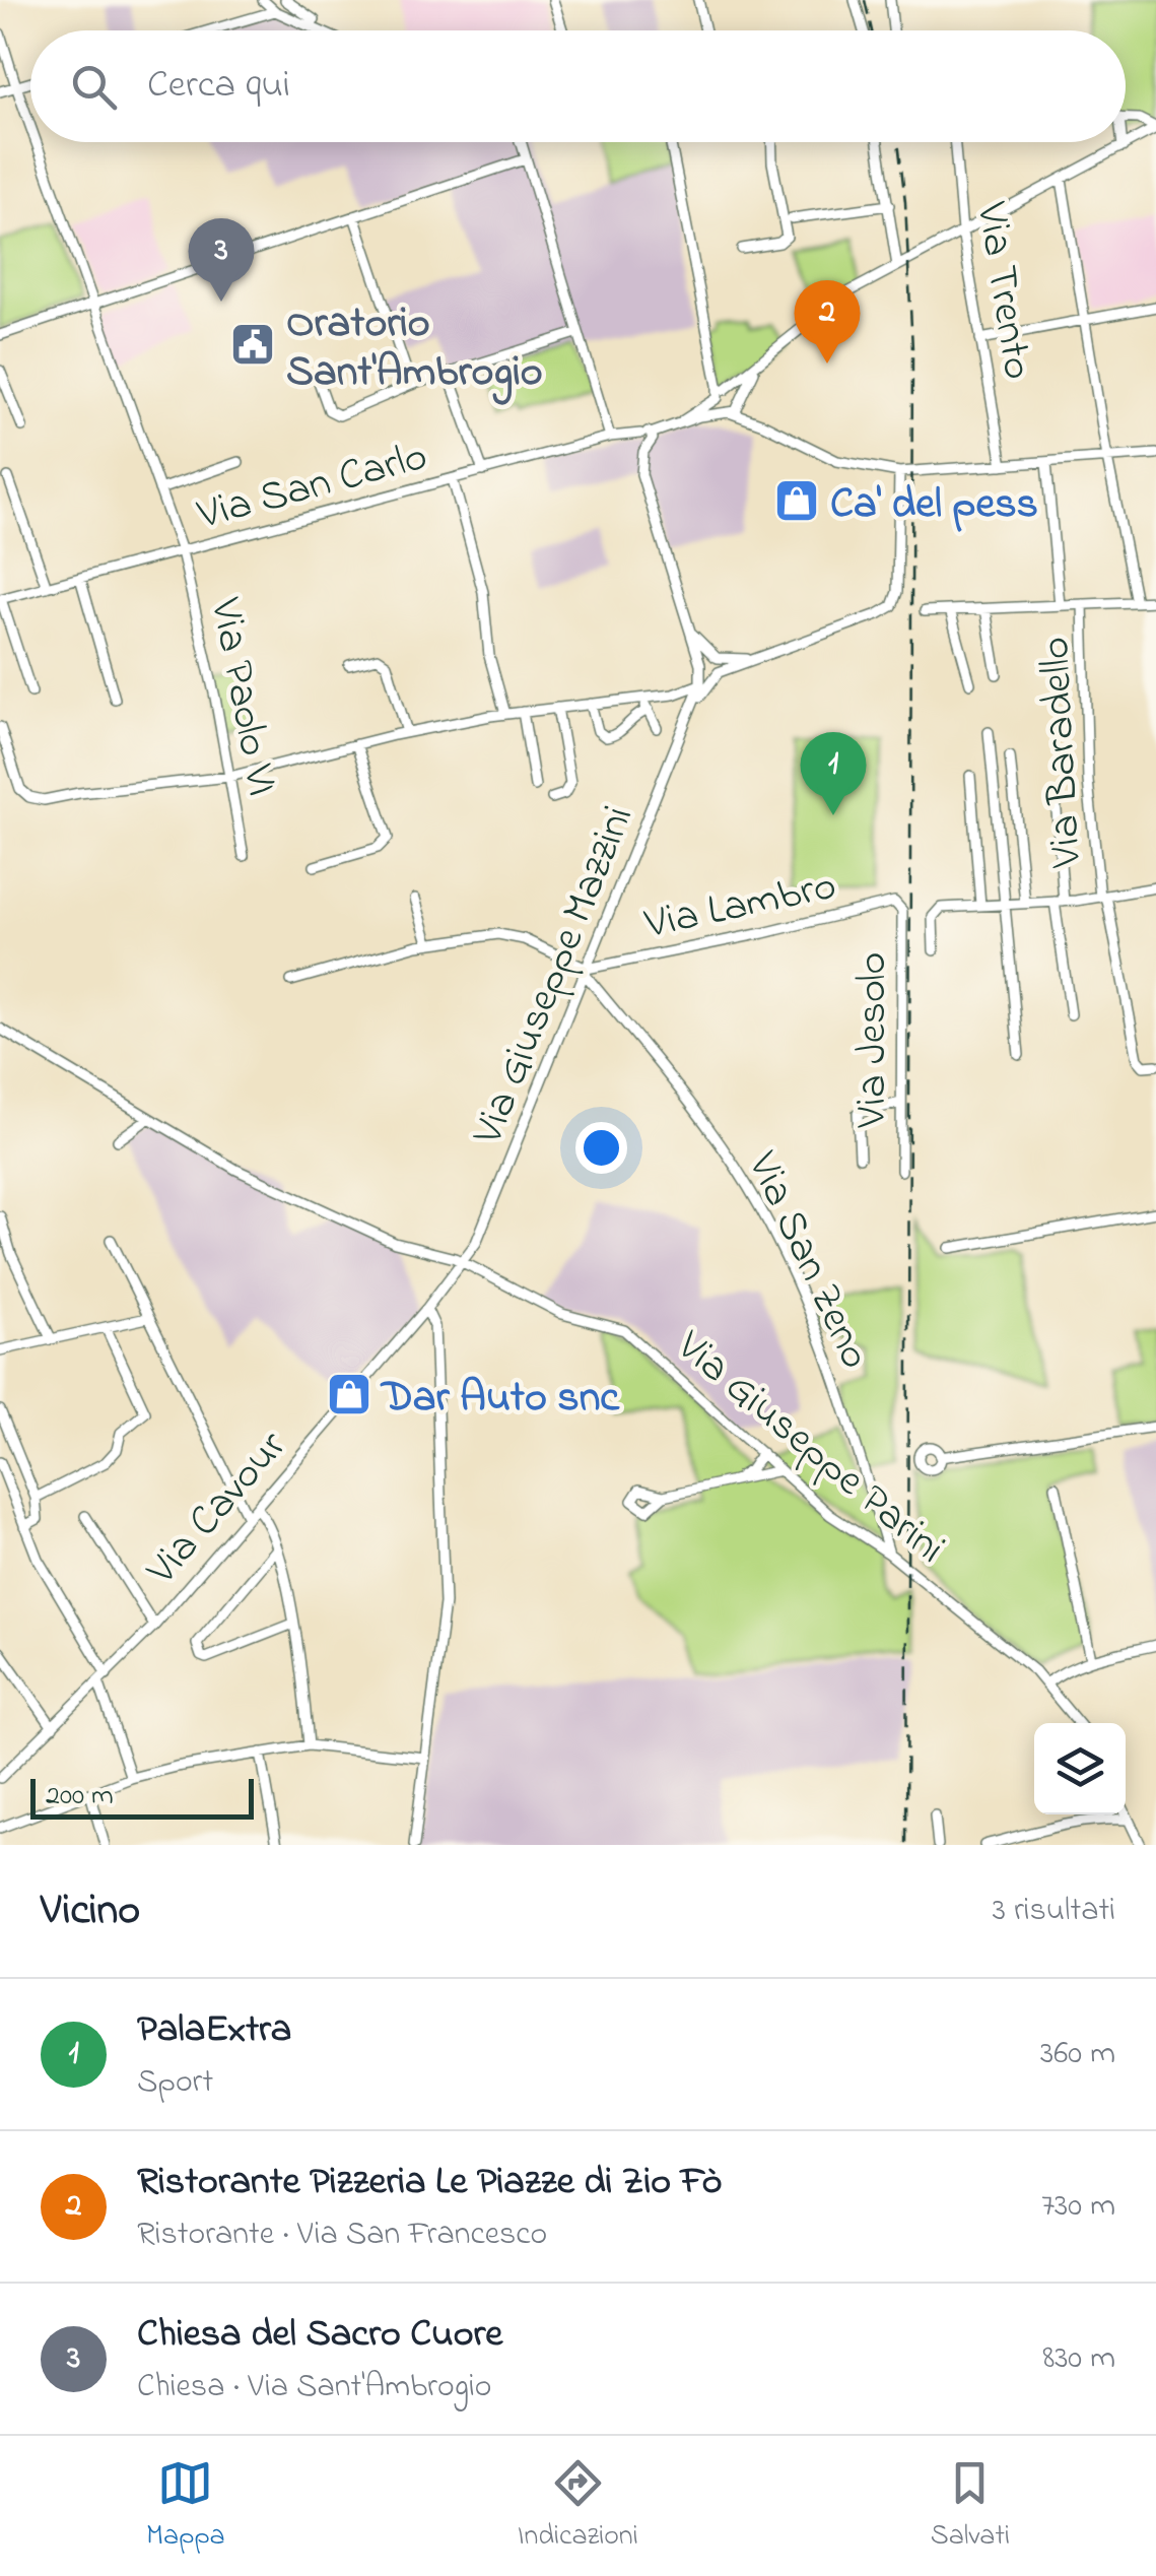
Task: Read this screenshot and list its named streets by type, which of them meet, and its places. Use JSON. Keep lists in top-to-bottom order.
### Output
{
  "streets": {
    "street": [
      "Via Trento",
      "Via San Carlo",
      "Via Paolo VI",
      "Via Baradello",
      "Via Lambro",
      "Via Giuseppe Mazzini",
      "Via Jesolo",
      "Via San Zeno",
      "Via Giuseppe Parini",
      "Via Cavour"
    ]
  },
  "crossings": [
    ["Via San Carlo", "Via Paolo VI"],
    ["Via Lambro", "Via Giuseppe Mazzini"],
    ["Via Lambro", "Via Jesolo"],
    ["Via Lambro", "Via San Zeno"],
    ["Via Giuseppe Mazzini", "Via San Zeno"],
    ["Via Giuseppe Mazzini", "Via Giuseppe Parini"],
    ["Via Giuseppe Mazzini", "Via Cavour"],
    ["Via San Zeno", "Via Giuseppe Parini"],
    ["Via Giuseppe Parini", "Via Cavour"]
  ],
  "places": {
    "public building": ["Oratorio Sant'Ambrogio"],
    "shop": ["Ca' del pess", "Dar Auto snc"]
  },
  "scale_bar": "200 m",
  "page": {
    "search": "Cerca qui",
    "pins": ["3", "2", "1"],
    "scale": "200 m",
    "heading": ["Vicino", "3 risultati"],
    "list": [
      {
        "mark": "1",
        "name": "PalaExtra",
        "note": "Sport",
        "value": "360 m"
      },
      {
        "mark": "2",
        "name": "Ristorante Pizzeria Le Piazze di Zio Fò",
        "note": "Ristorante · Via San Francesco",
        "value": "730 m"
      },
      {
        "mark": "3",
        "name": "Chiesa del Sacro Cuore",
        "note": "Chiesa · Via Sant'Ambrogio",
        "value": "830 m"
      }
    ],
    "nav": ["Mappa", "Indicazioni", "Salvati"]
  }
}
